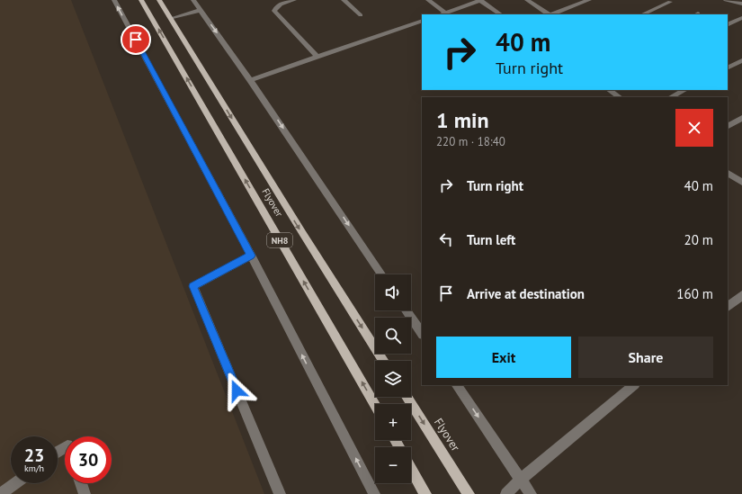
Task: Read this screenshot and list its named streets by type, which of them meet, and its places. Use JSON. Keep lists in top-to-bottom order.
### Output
{
  "streets": {
    "main road": ["Flyover", "NH8"]
  },
  "crossings": [
    ["Flyover", "NH8"]
  ],
  "page": {
    "turn": ["40 m", "Turn right"],
    "heading": ["1 min", "220 m · 18:40"],
    "list": [
      {
        "name": "Turn right",
        "value": "40 m"
      },
      {
        "name": "Turn left",
        "value": "20 m"
      },
      {
        "name": "Arrive at destination",
        "value": "160 m"
      }
    ],
    "map_buttons": ["+", "−"],
    "buttons": ["Exit", "Share"],
    "speed": "23 km/h",
    "limit": "30"
  }
}
